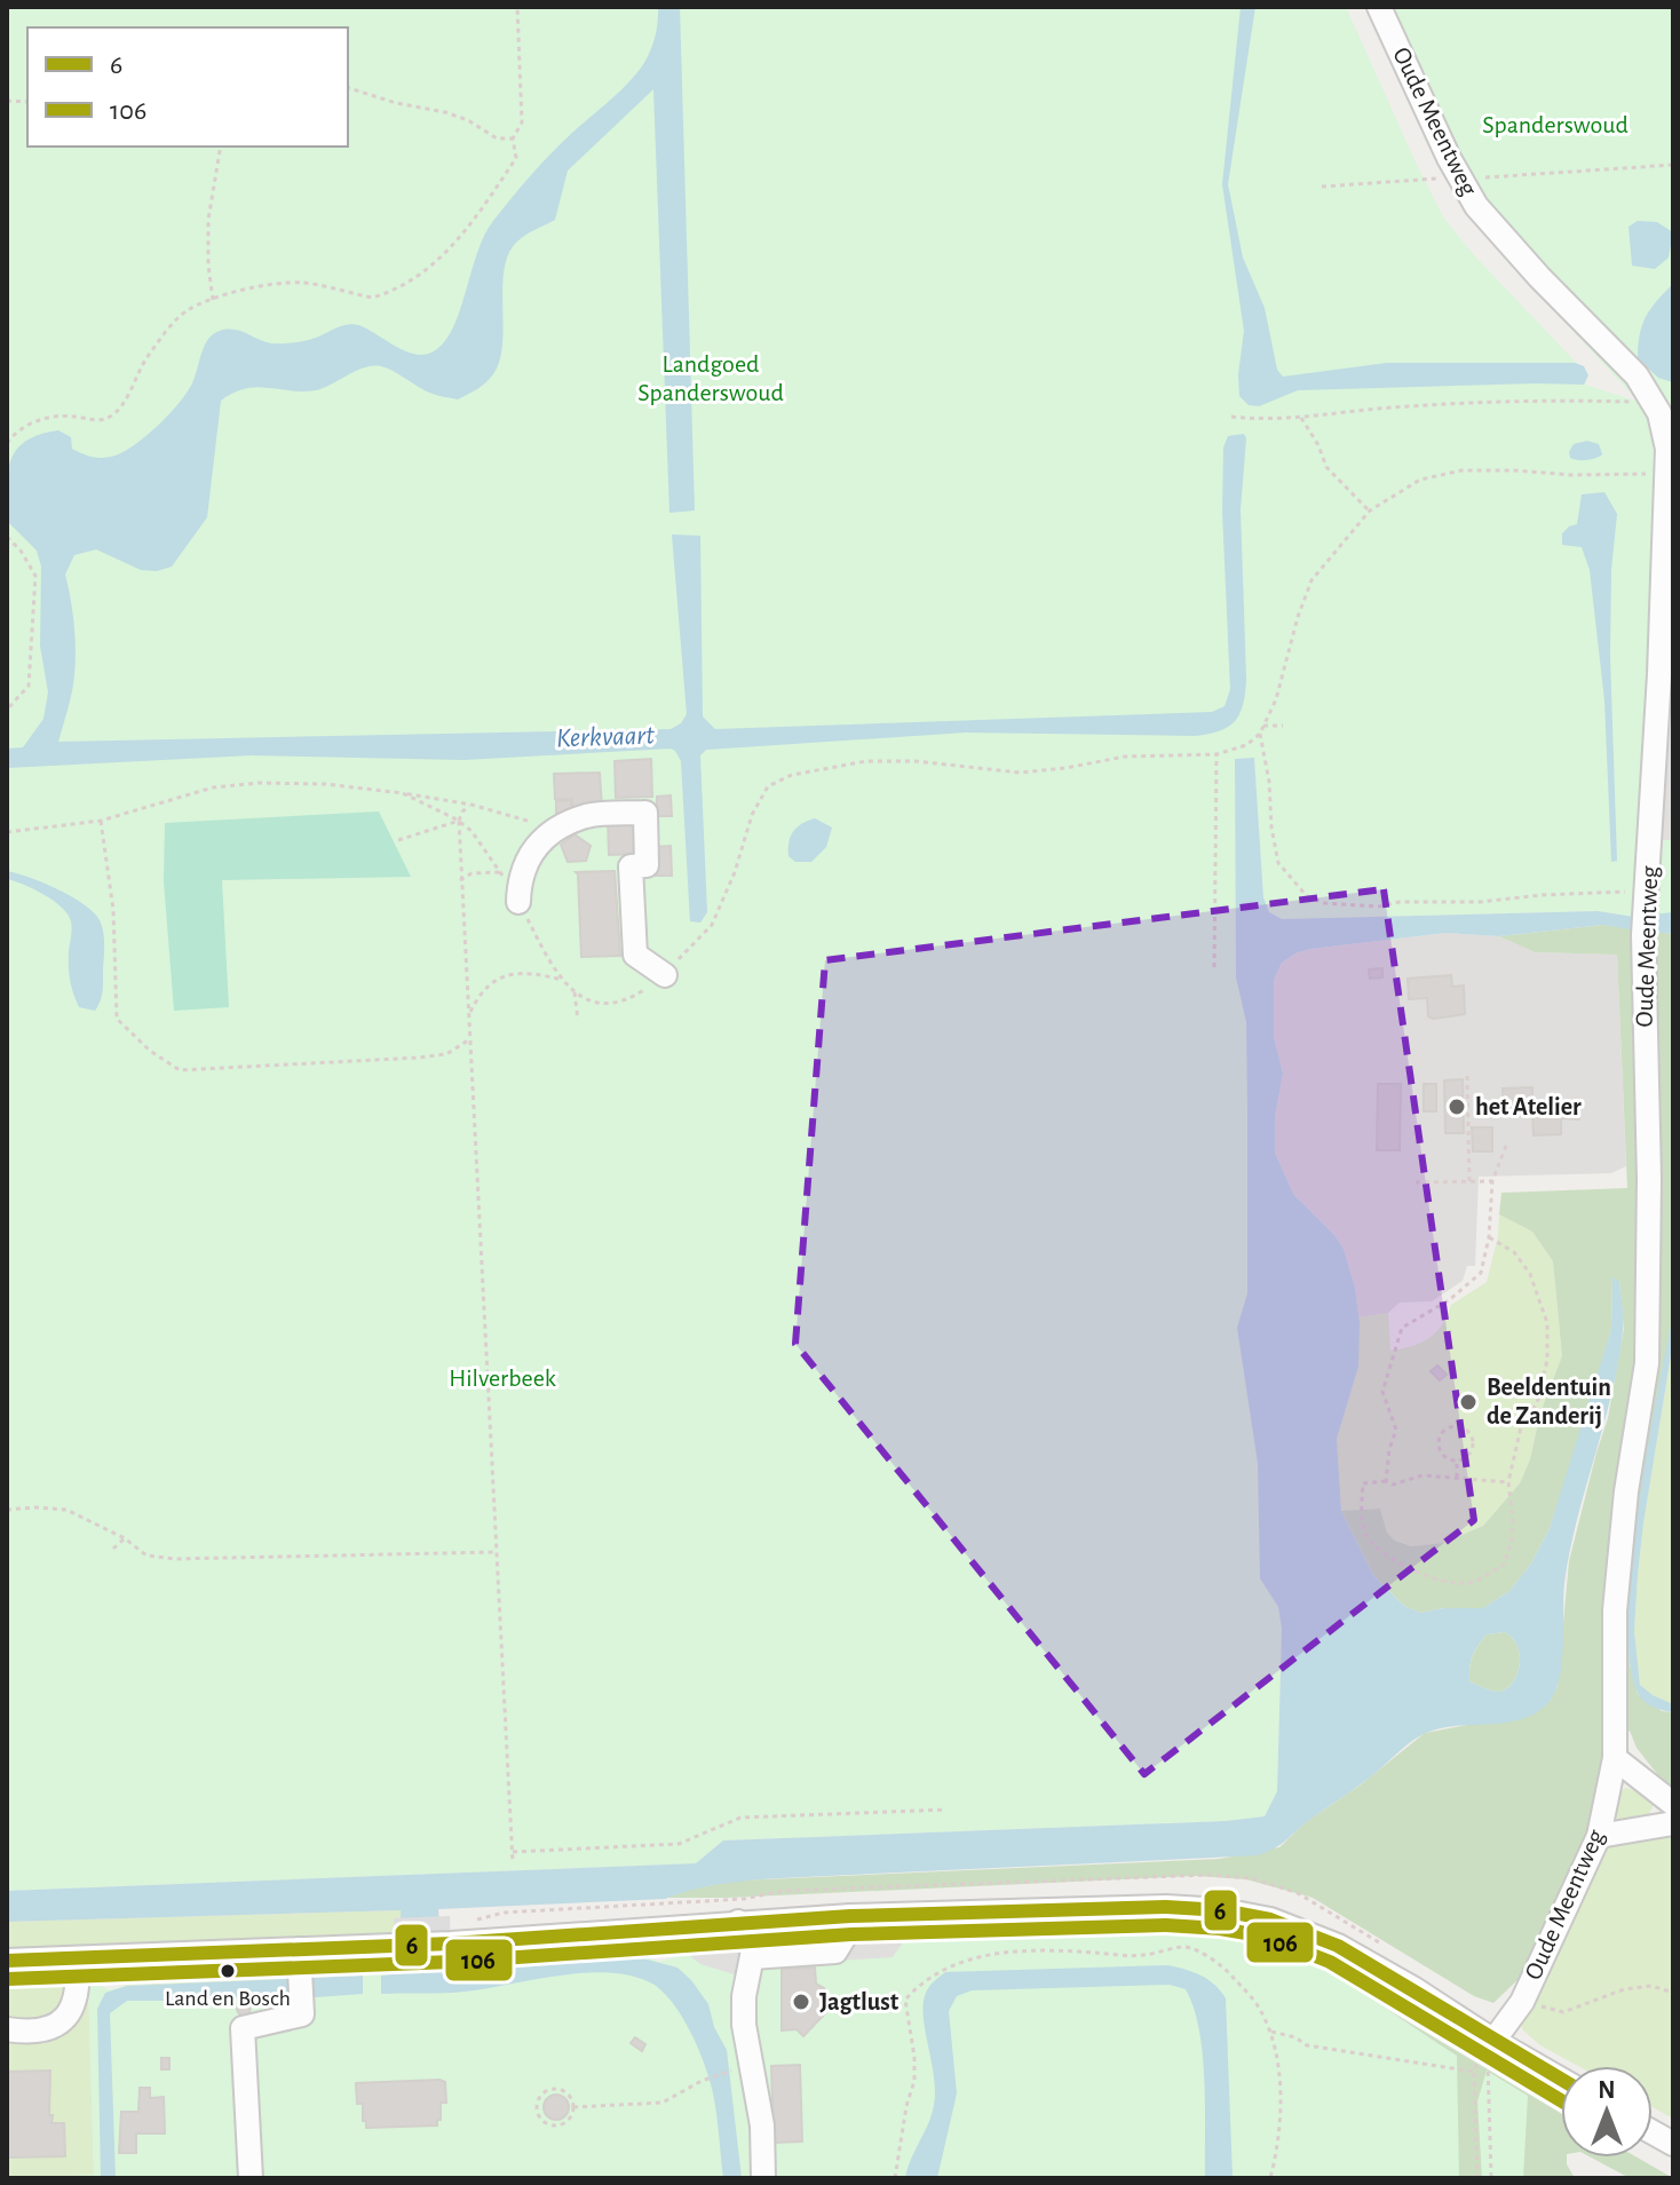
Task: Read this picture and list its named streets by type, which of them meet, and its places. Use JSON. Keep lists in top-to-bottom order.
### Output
{
  "streets": {
    "street": ["Oude Meentweg"]
  },
  "water": ["Kerkvaart"],
  "parks": ["Spanderswoud", "Landgoed Spanderswoud", "Hilverbeek"],
  "places": [
    "het Atelier",
    "Beeldentuin de Zanderij",
    "Land en Bosch",
    "Jagtlust"
  ],
  "lines": ["transit line 6", "transit line 106"],
  "legend": ["6", "106"],
  "north": "top"
}
